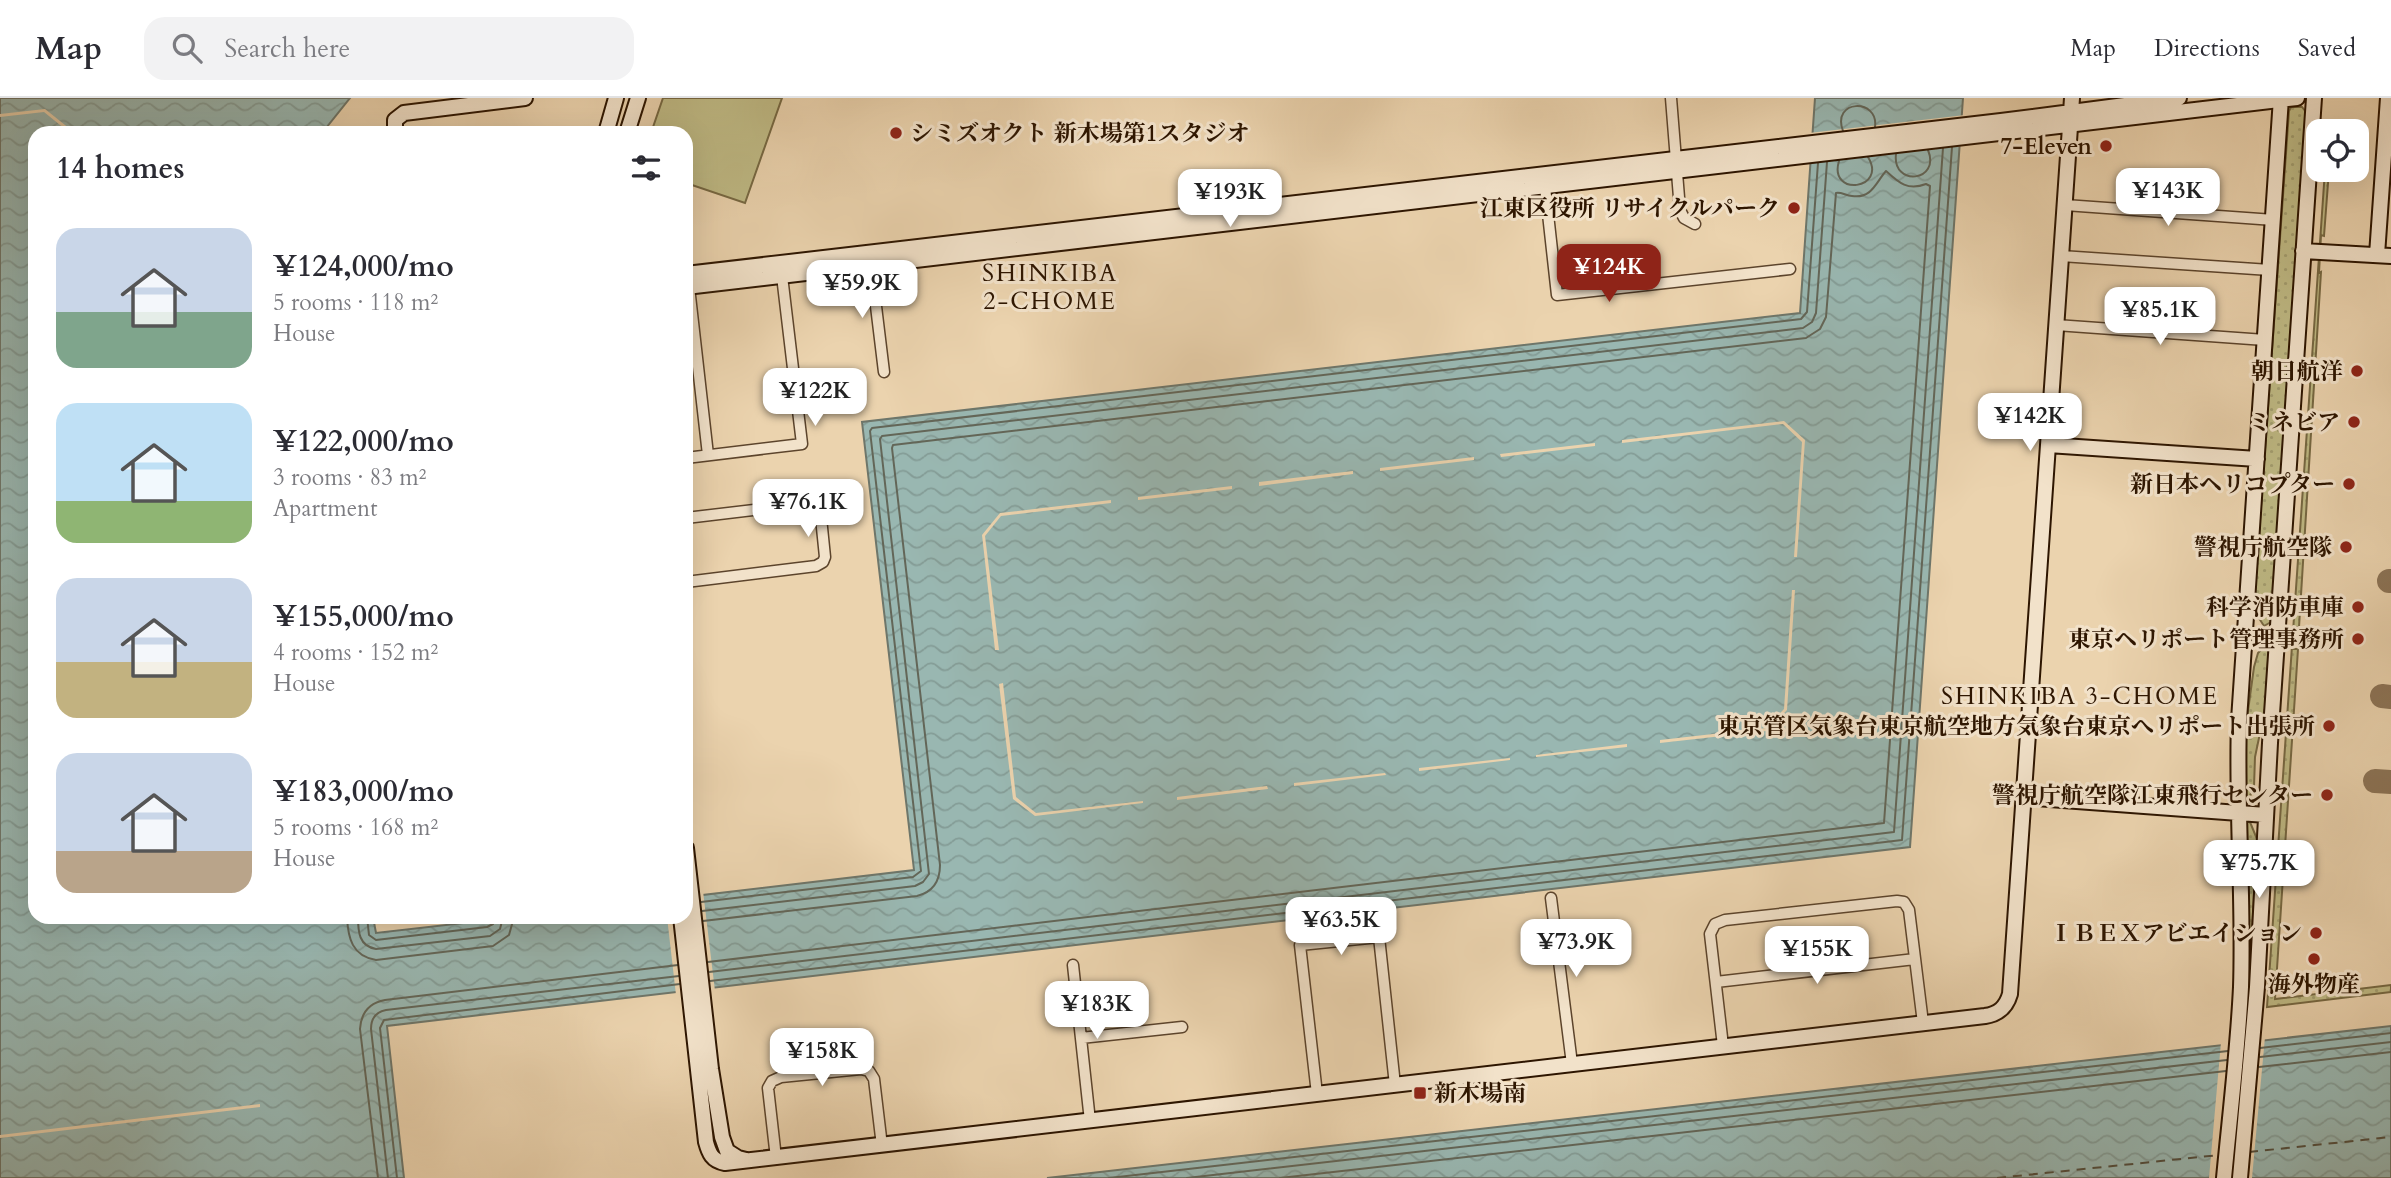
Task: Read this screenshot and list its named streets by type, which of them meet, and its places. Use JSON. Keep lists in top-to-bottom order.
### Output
{
  "districts": ["SHINKIBA 2-CHOME", "SHINKIBA 3-CHOME"],
  "places": {
    "other": [
      "シミズオクト 新木場第1スタジオ",
      "7-Eleven",
      "江東区役所 リサイクルパーク",
      "朝日航洋",
      "ミネビア",
      "新日本ヘリコプター",
      "警視庁航空隊",
      "科学消防車庫",
      "東京ヘリポート管理事務所",
      "東京管区気象台東京航空地方気象台東京へリポート出張所",
      "警視庁航空隊江東飛行センター",
      "ＩＢＥＸアビエイション",
      "海外物産"
    ],
    "transit": ["新木場南"]
  },
  "page": {
    "header": "Map",
    "search": "Search here",
    "nav": ["Map", "Directions", "Saved"],
    "heading": "14 homes",
    "price": [
      "¥143K",
      "¥193K",
      "¥124K",
      "¥59.9K",
      "¥85.1K",
      "¥122K",
      "¥142K",
      "¥76.1K",
      "¥75.7K",
      "¥63.5K",
      "¥73.9K",
      "¥155K",
      "¥183K",
      "¥158K"
    ],
    "list": [
      {
        "name": "¥124,000/mo",
        "note": "5 rooms · 118 m² · House"
      },
      {
        "name": "¥122,000/mo",
        "note": "3 rooms · 83 m² · Apartment"
      },
      {
        "name": "¥155,000/mo",
        "note": "4 rooms · 152 m² · House"
      },
      {
        "name": "¥183,000/mo",
        "note": "5 rooms · 168 m² · House"
      }
    ]
  }
}
